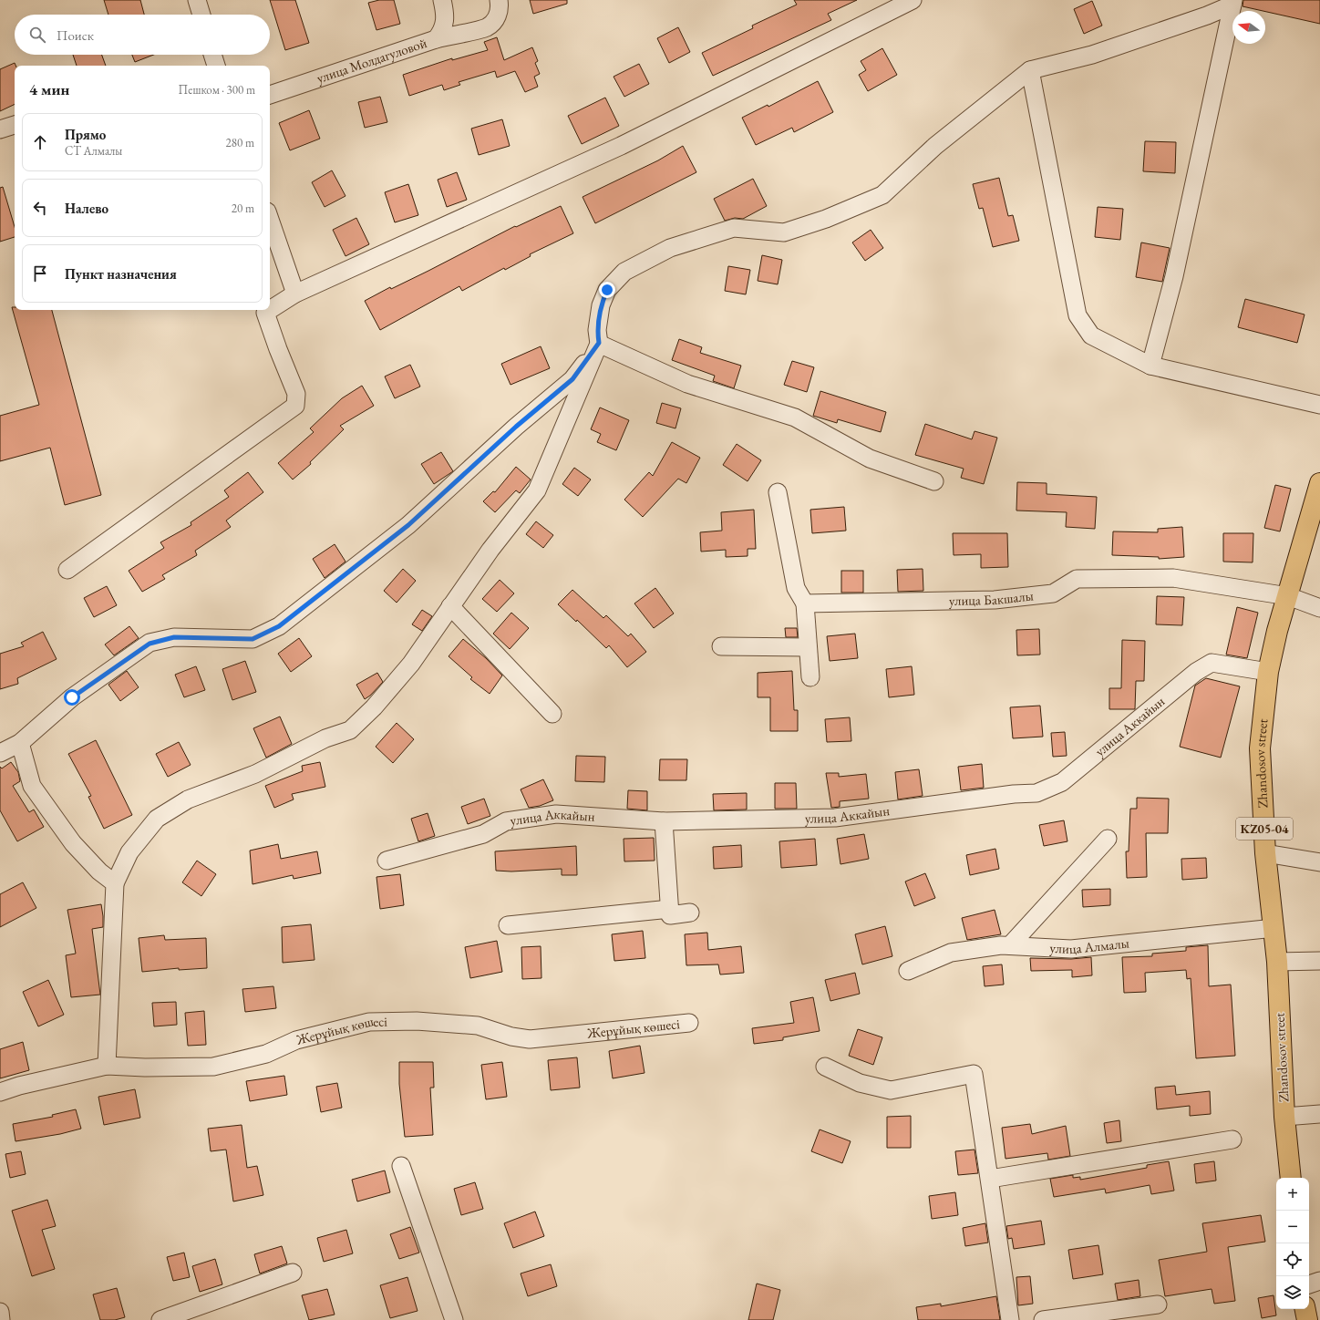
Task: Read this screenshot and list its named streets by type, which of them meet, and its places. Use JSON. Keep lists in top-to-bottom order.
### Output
{
  "streets": {
    "main road": ["Zhandosov street", "KZ05-04"],
    "street": [
      "улица Молдагуловой",
      "улица Бакшалы",
      "улица Аккайын",
      "улица Алмалы",
      "Жерұйық көшесі"
    ]
  },
  "crossings": [
    ["улица Бакшалы", "Zhandosov street"],
    ["улица Аккайын", "Zhandosov street"],
    ["Zhandosov street", "улица Алмалы"]
  ],
  "north": "left",
  "page": {
    "search": "Поиск",
    "heading": ["4 мин", "Пешком · 300 m"],
    "list": [
      ["Прямо", "СТ Алмалы", "280 m"],
      ["Налево", "20 m"],
      "Пункт назначения"
    ],
    "map_buttons": ["+", "−"]
  }
}
